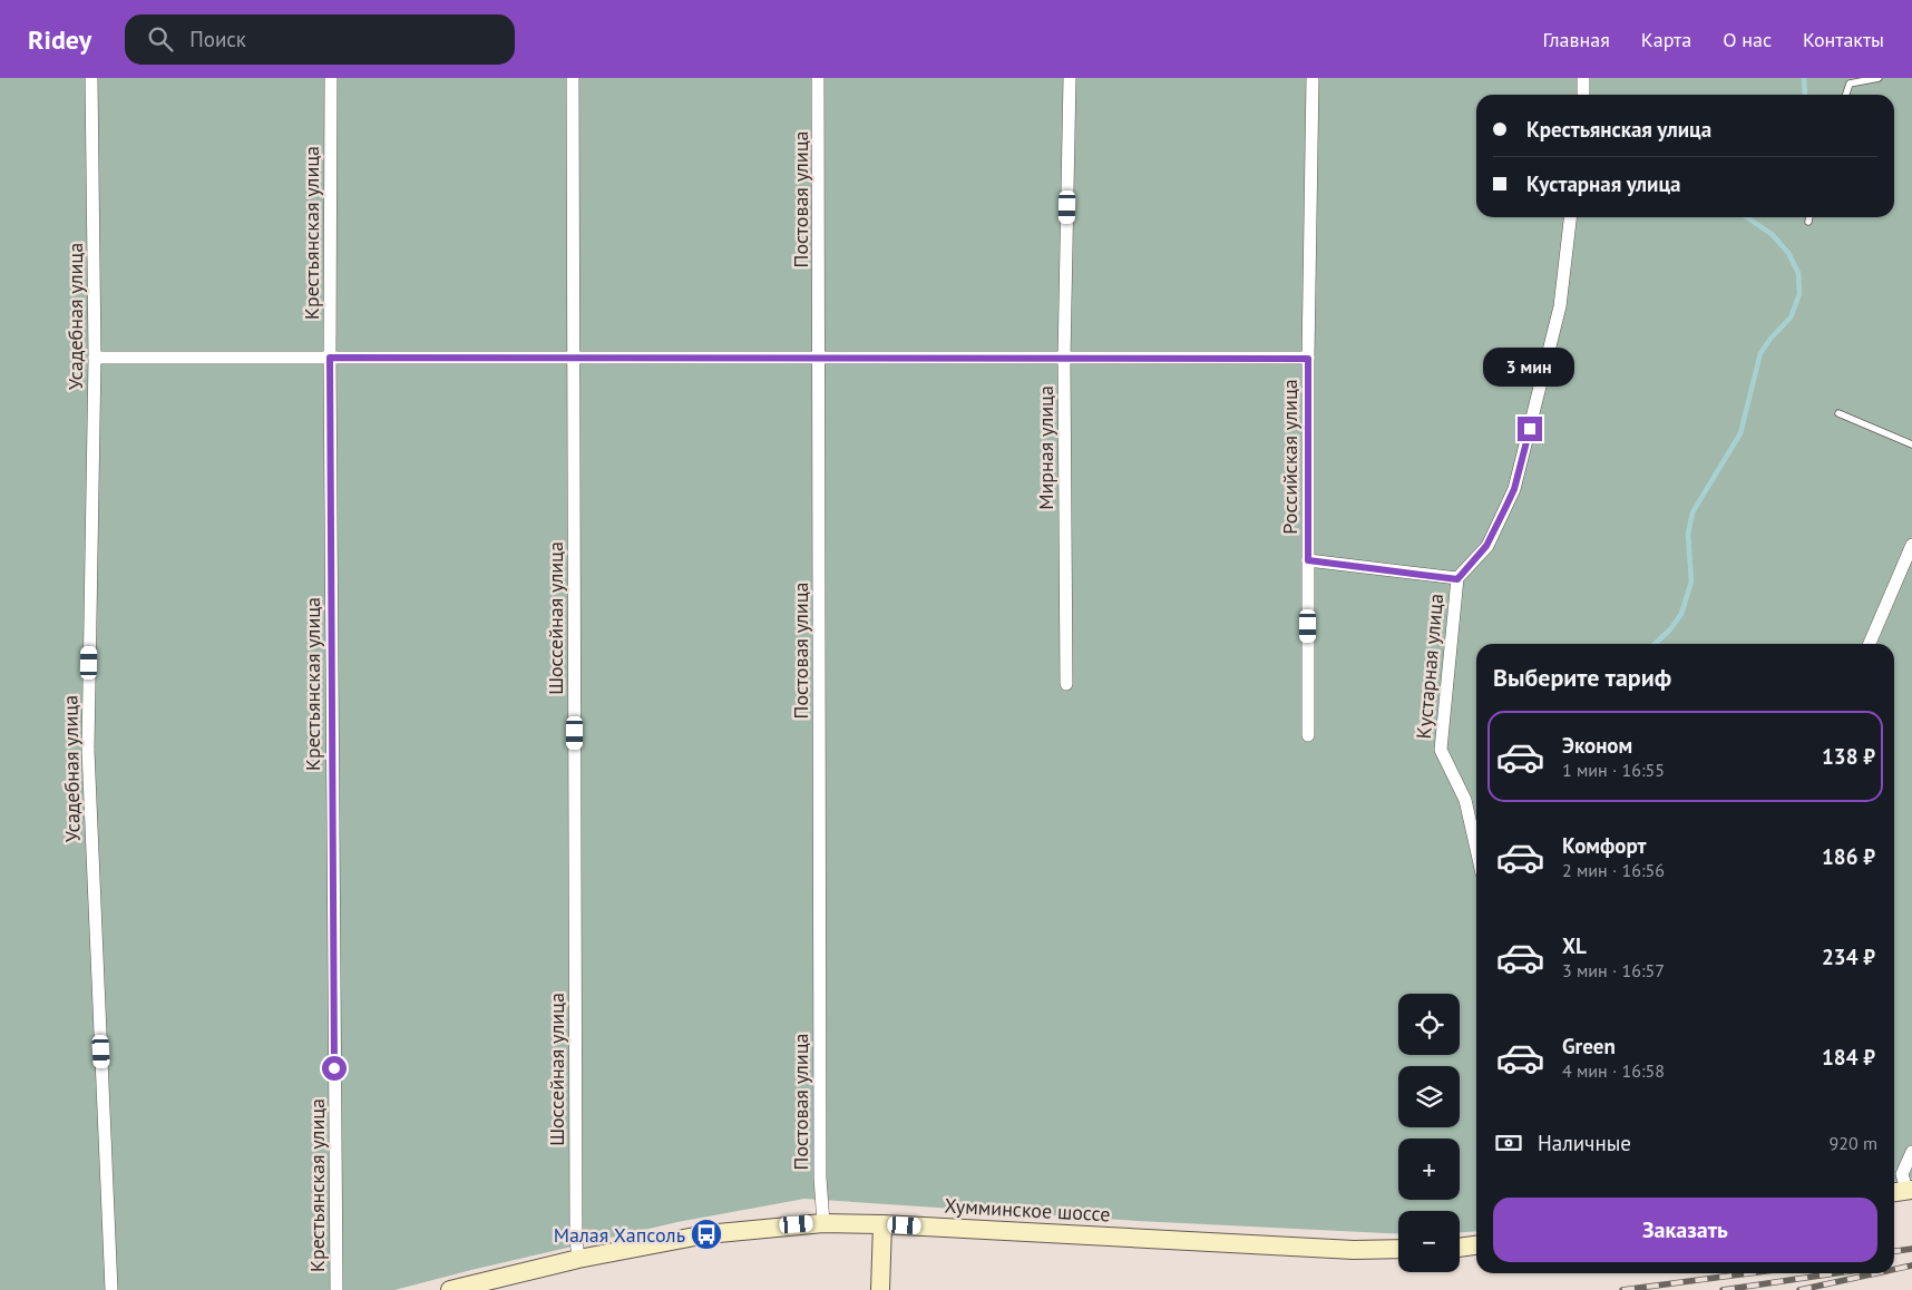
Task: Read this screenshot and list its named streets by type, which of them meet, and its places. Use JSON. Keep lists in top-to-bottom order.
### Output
{
  "streets": {
    "main road": ["Хумминское шоссе"],
    "street": [
      "Постовая улица",
      "Крестьянская улица",
      "Усадебная улица",
      "Мирная улица",
      "Российская улица",
      "Шоссейная улица",
      "Кустарная улица"
    ]
  },
  "crossings": [
    ["Постовая улица", "Хумминское шоссе"],
    ["Шоссейная улица", "Хумминское шоссе"]
  ],
  "places": {
    "bus stop": ["Малая Хапсоль"]
  },
  "page": {
    "header": "Ridey",
    "search": "Поиск",
    "nav": [
      "Главная",
      "Карта",
      "О нас",
      "Контакты"
    ],
    "banner": ["Крестьянская улица", "Кустарная улица"],
    "bubble": "3 мин",
    "heading": "Выберите тариф",
    "list": [
      {
        "name": "Эконом",
        "note": "1 мин · 16:55",
        "value": "138 ₽"
      },
      {
        "name": "Комфорт",
        "note": "2 мин · 16:56",
        "value": "186 ₽"
      },
      {
        "name": "XL",
        "note": "3 мин · 16:57",
        "value": "234 ₽"
      },
      {
        "name": "Green",
        "note": "4 мин · 16:58",
        "value": "184 ₽"
      }
    ],
    "map_buttons": ["+", "−"],
    "pay": ["Наличные", "920 m"],
    "buttons": "Заказать"
  }
}
